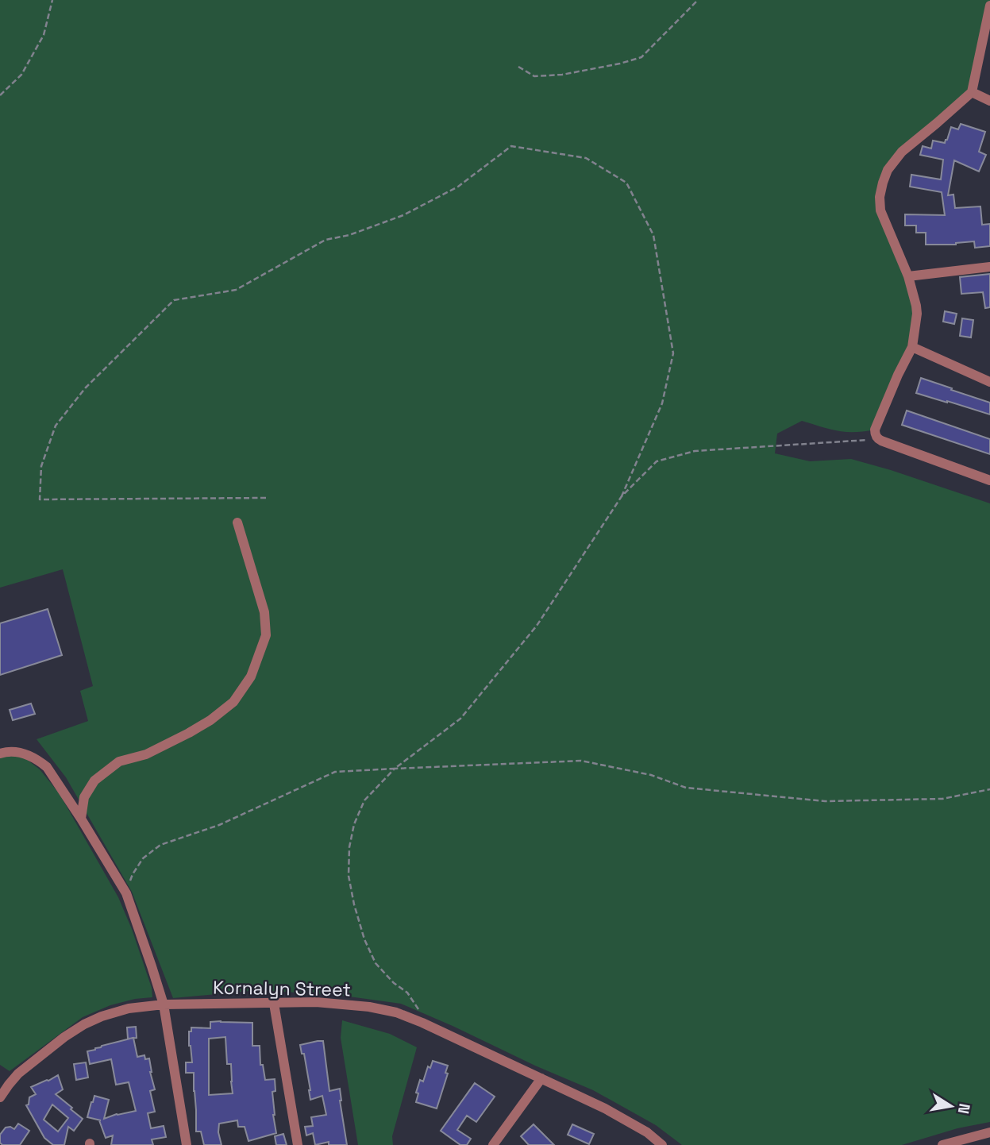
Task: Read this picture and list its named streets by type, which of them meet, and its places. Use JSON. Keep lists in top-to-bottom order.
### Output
{
  "streets": {
    "street": ["Kornalyn Street"]
  },
  "north": "right"
}
